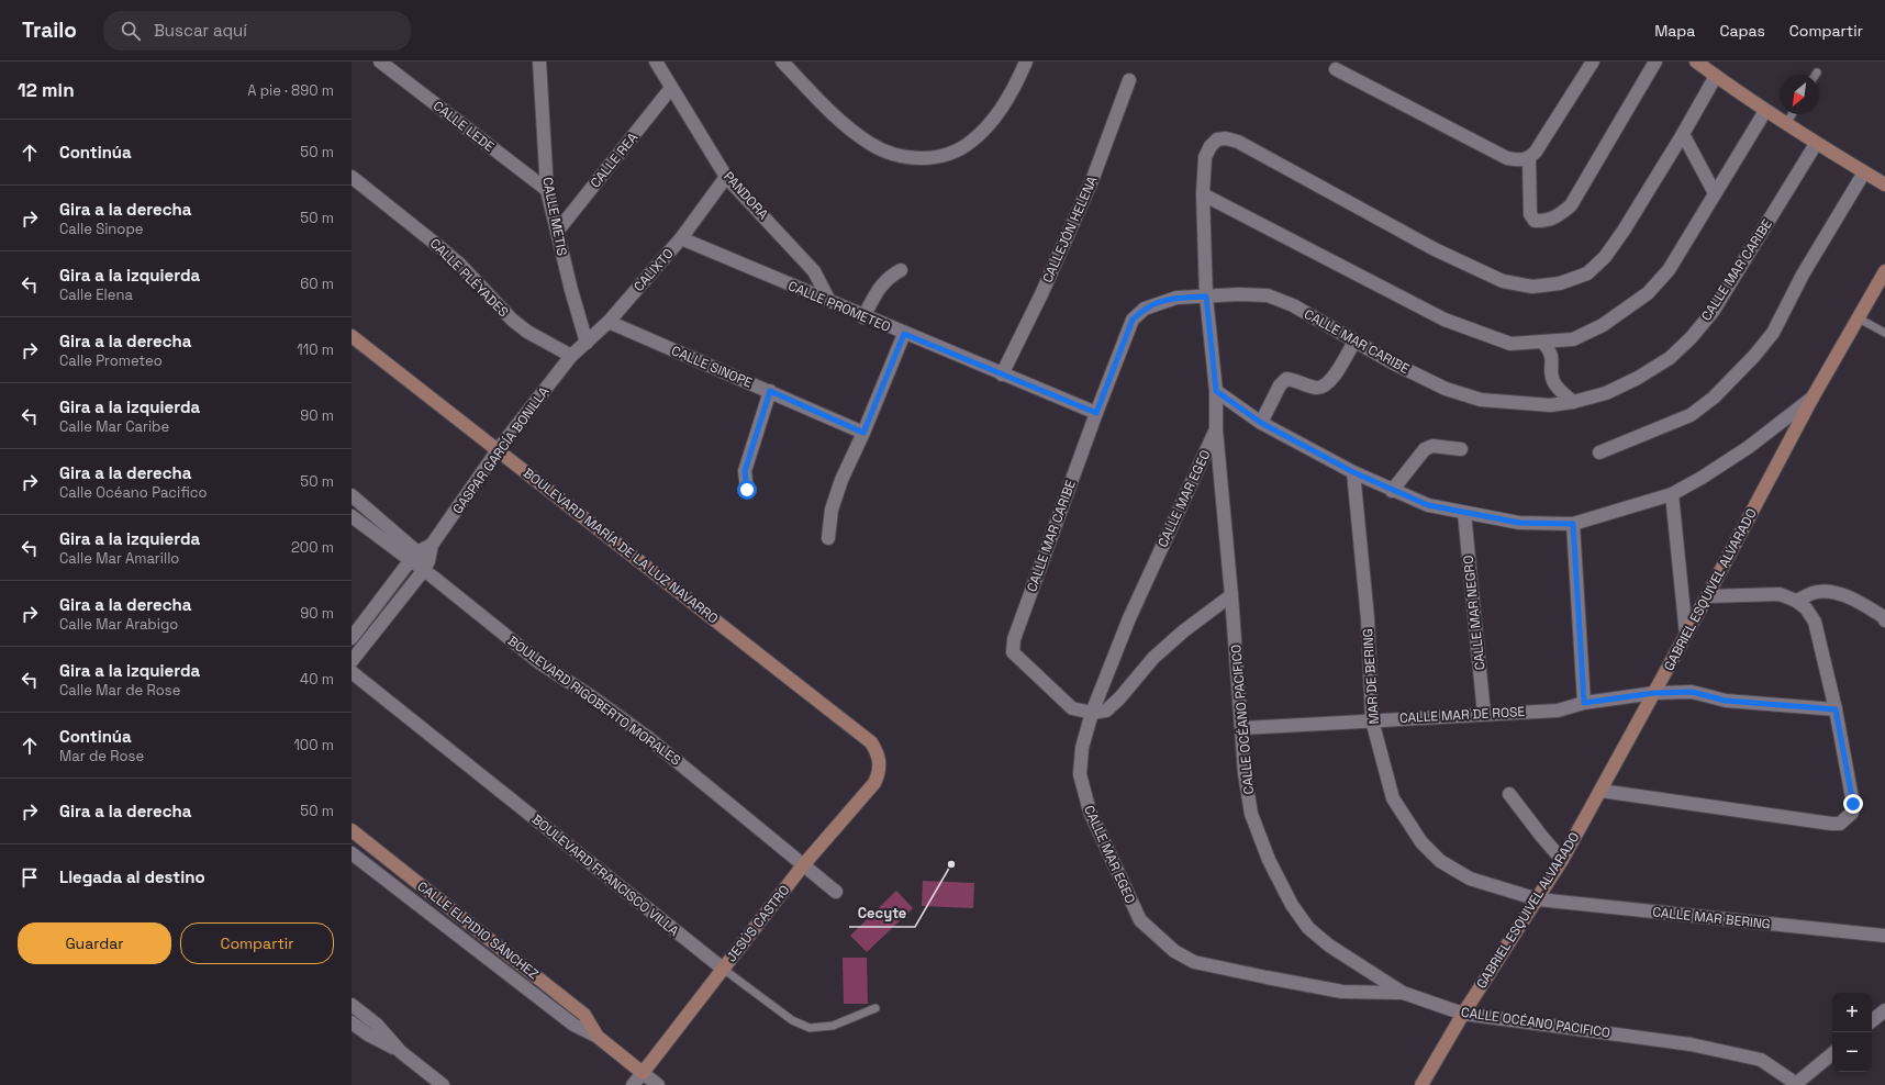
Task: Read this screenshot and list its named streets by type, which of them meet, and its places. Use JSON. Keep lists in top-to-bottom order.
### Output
{
  "streets": {
    "street": [
      "CALLE LEDE",
      "CALLE REA",
      "PANDORA",
      "CALLE METIS",
      "CALLEJÓN HELENA",
      "CALIXTO",
      "CALLE MAR CARIBE",
      "CALLE PLÉYADES",
      "CALLE PROMETEO",
      "CALLE SINOPE",
      "GASPAR GARCÍA BONILLA",
      "CALLE MAR EGEO",
      "BOULEVARD MARÍA DE LA LUZ NAVARRO",
      "GABRIEL ESQUIVEL ALVARADO",
      "CALLE MAR NEGRO",
      "MAR DE BERING",
      "BOULEVARD RIGOBERTO MORALES",
      "CALLE MAR DE ROSE",
      "CALLE OCÉANO PACIFICO",
      "BOULEVARD FRANCISCO VILLA",
      "CALLE MAR BERING",
      "JESÚS CASTRO",
      "CALLE ELPIDIO SÁNCHEZ"
    ]
  },
  "crossings": [
    ["CALLE LEDE", "CALLE METIS"],
    ["CALLE REA", "PANDORA"],
    ["CALLE REA", "CALLE METIS"],
    ["PANDORA", "CALIXTO"],
    ["PANDORA", "CALLE PROMETEO"],
    ["CALLE METIS", "CALIXTO"],
    ["CALLEJÓN HELENA", "CALLE PROMETEO"],
    ["CALIXTO", "CALLE PLÉYADES"],
    ["CALIXTO", "CALLE PROMETEO"],
    ["CALIXTO", "CALLE SINOPE"],
    ["CALIXTO", "GASPAR GARCÍA BONILLA"],
    ["CALLE MAR CARIBE", "CALLE PROMETEO"],
    ["CALLE MAR CARIBE", "CALLE MAR EGEO"],
    ["CALLE MAR CARIBE", "CALLE OCÉANO PACIFICO"],
    ["CALLE PLÉYADES", "GASPAR GARCÍA BONILLA"],
    ["GASPAR GARCÍA BONILLA", "BOULEVARD MARÍA DE LA LUZ NAVARRO"],
    ["GASPAR GARCÍA BONILLA", "BOULEVARD RIGOBERTO MORALES"],
    ["CALLE MAR EGEO", "CALLE OCÉANO PACIFICO"],
    ["BOULEVARD MARÍA DE LA LUZ NAVARRO", "JESÚS CASTRO"],
    ["GABRIEL ESQUIVEL ALVARADO", "MAR DE BERING"],
    ["GABRIEL ESQUIVEL ALVARADO", "CALLE MAR DE ROSE"],
    ["GABRIEL ESQUIVEL ALVARADO", "CALLE OCÉANO PACIFICO"],
    ["GABRIEL ESQUIVEL ALVARADO", "CALLE MAR BERING"],
    ["CALLE MAR NEGRO", "CALLE MAR DE ROSE"],
    ["MAR DE BERING", "CALLE MAR DE ROSE"],
    ["MAR DE BERING", "CALLE MAR BERING"],
    ["BOULEVARD RIGOBERTO MORALES", "JESÚS CASTRO"],
    ["CALLE MAR DE ROSE", "CALLE OCÉANO PACIFICO"],
    ["BOULEVARD FRANCISCO VILLA", "JESÚS CASTRO"],
    ["JESÚS CASTRO", "CALLE ELPIDIO SÁNCHEZ"]
  ],
  "places": ["Cecyte"],
  "north": "bottom left",
  "page": {
    "header": "Trailo",
    "search": "Buscar aquí",
    "nav": ["Mapa", "Capas", "Compartir"],
    "heading": ["12 min", "A pie · 890 m"],
    "list": [
      ["Continúa", "50 m"],
      ["Gira a la derecha", "Calle Sinope", "50 m"],
      ["Gira a la izquierda", "Calle Elena", "60 m"],
      ["Gira a la derecha", "Calle Prometeo", "110 m"],
      ["Gira a la izquierda", "Calle Mar Caribe", "90 m"],
      ["Gira a la derecha", "Calle Océano Pacifico", "50 m"],
      ["Gira a la izquierda", "Calle Mar Amarillo", "200 m"],
      ["Gira a la derecha", "Calle Mar Arabigo", "90 m"],
      ["Gira a la izquierda", "Calle Mar de Rose", "40 m"],
      ["Continúa", "Mar de Rose", "100 m"],
      ["Gira a la derecha", "50 m"],
      "Llegada al destino"
    ],
    "buttons": ["Guardar", "Compartir"],
    "map_buttons": ["+", "−"]
  }
}
